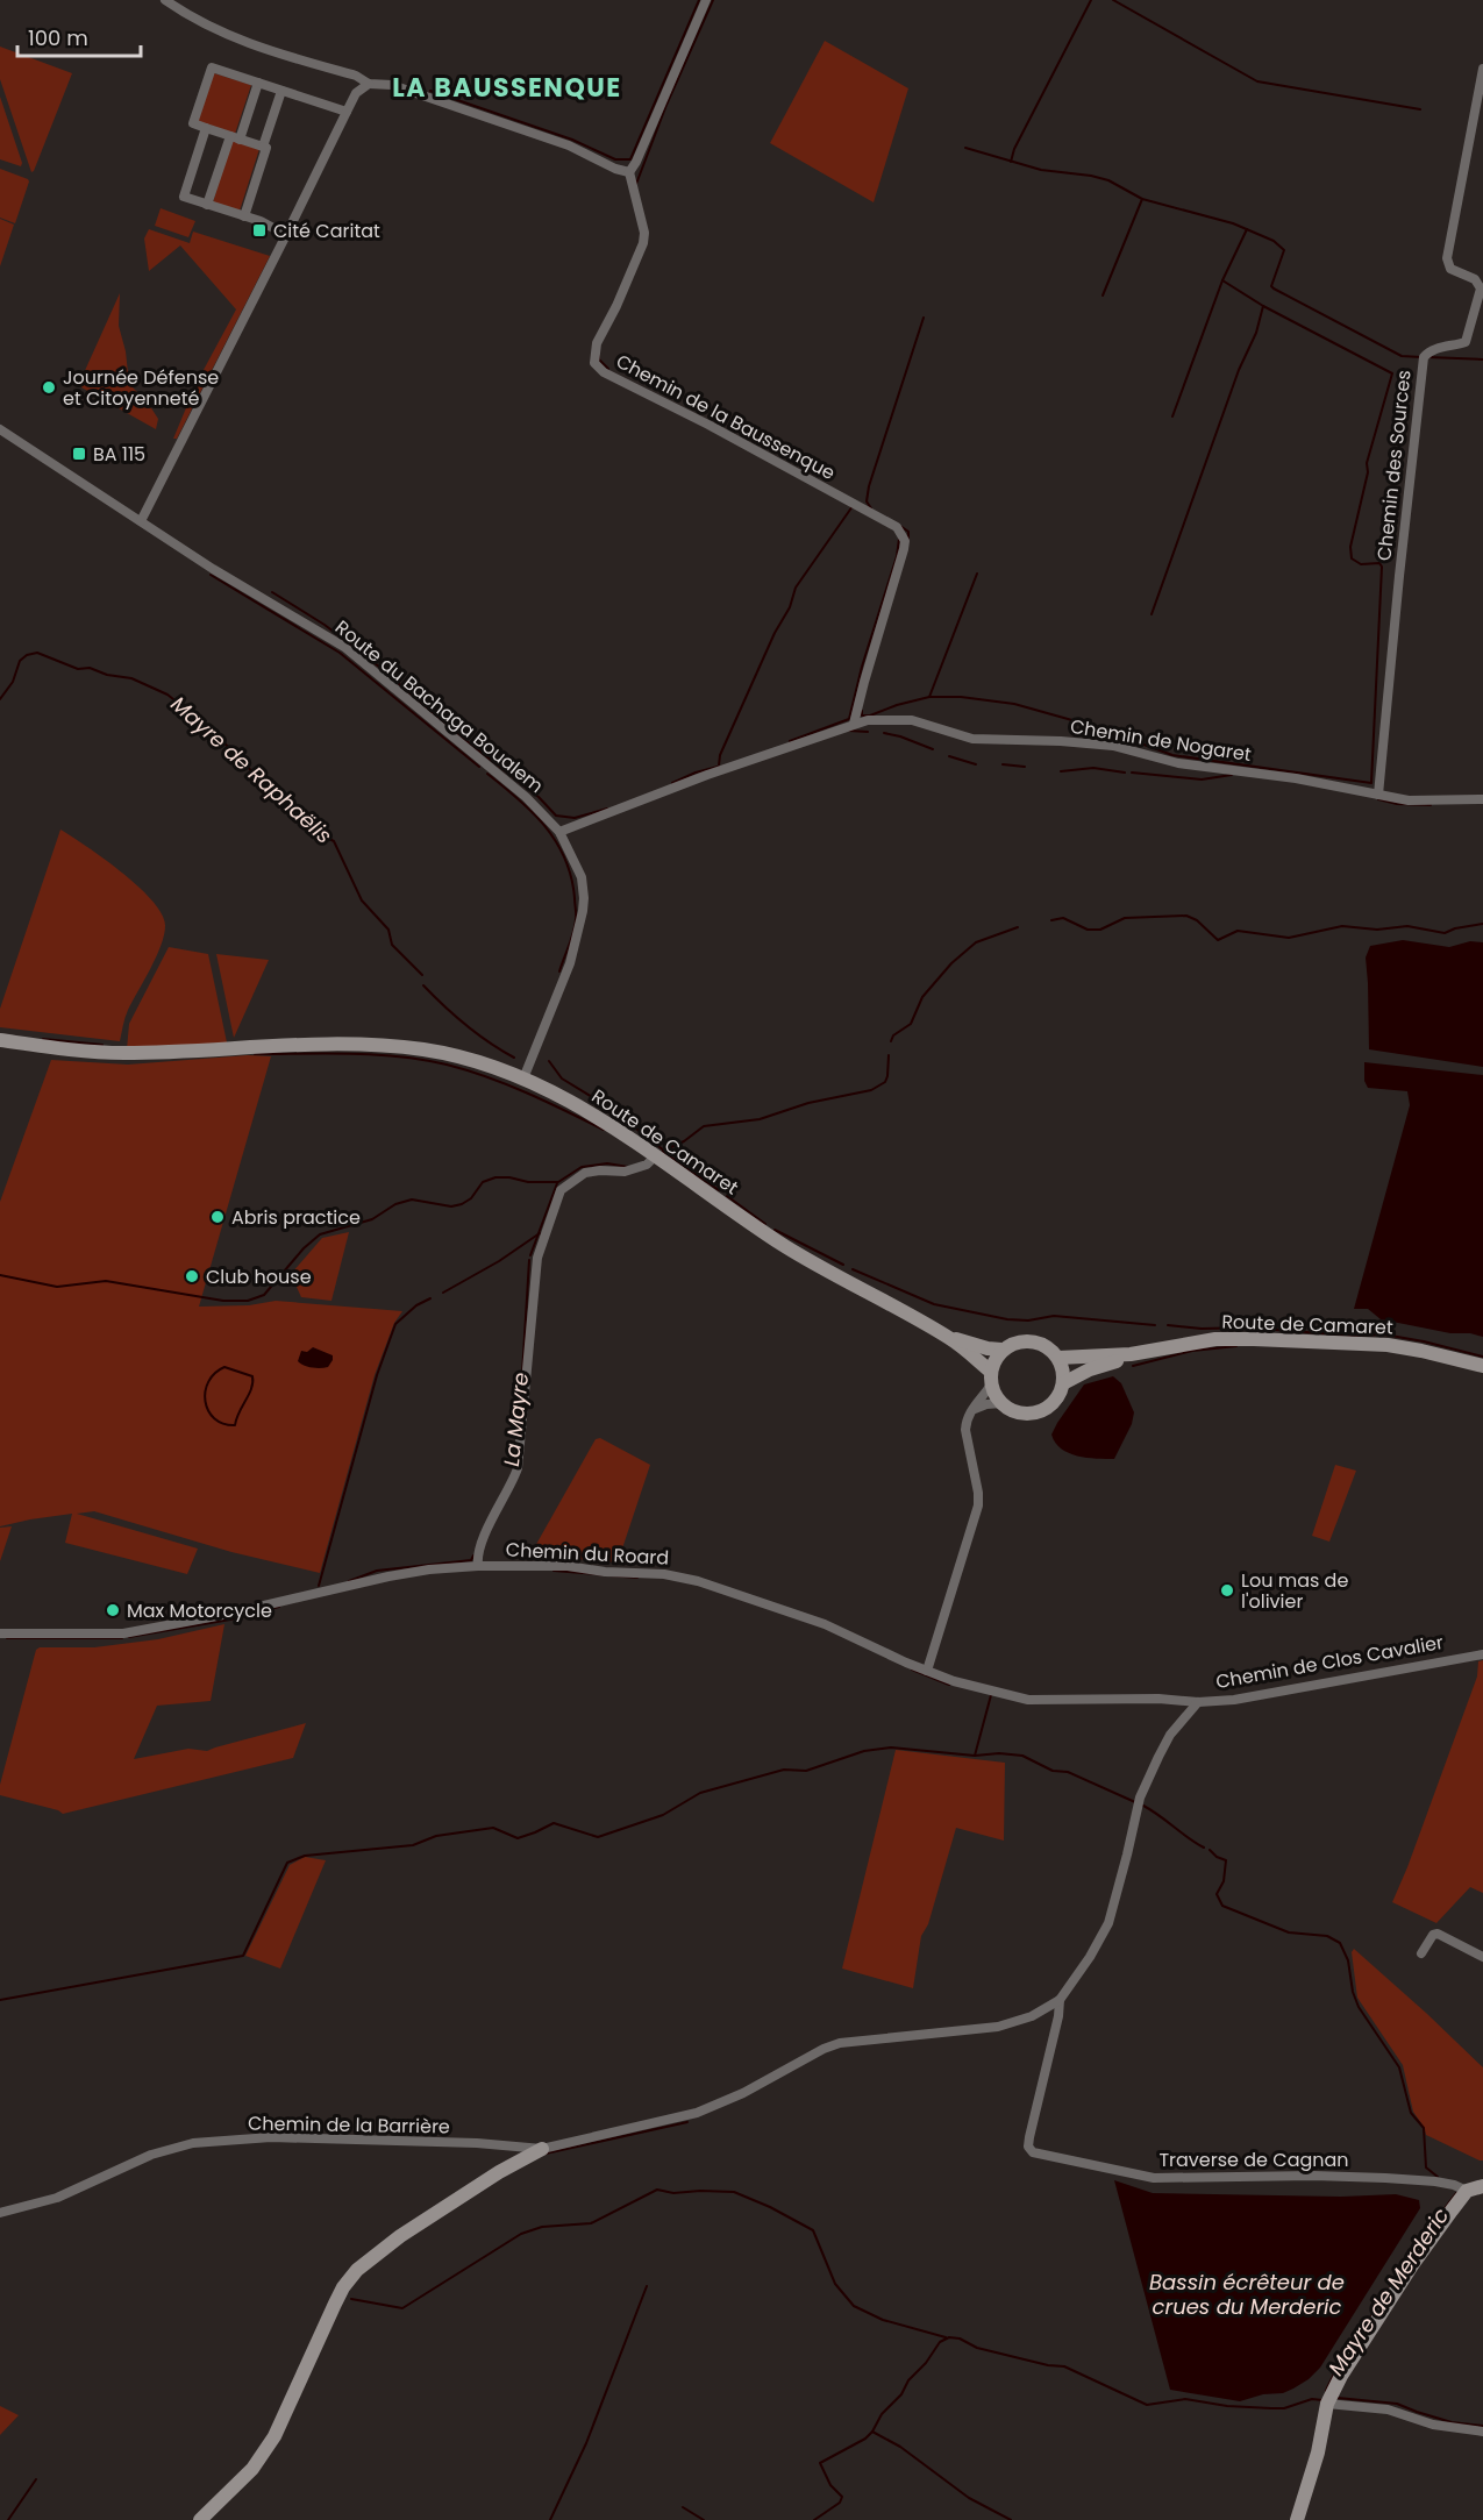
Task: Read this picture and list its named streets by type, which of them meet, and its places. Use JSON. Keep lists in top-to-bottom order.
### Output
{
  "streets": {
    "main road": ["Route de Camaret", "Chemin de Clos Cavalier"],
    "street": [
      "Chemin de la Baussenque",
      "Chemin des Sources",
      "Route du Bachaga Boualem",
      "Chemin de Nogaret",
      "Chemin du Roard",
      "Chemin de la Barrière",
      "Traverse de Cagnan"
    ]
  },
  "crossings": [
    ["Chemin de la Baussenque", "Chemin de Nogaret"],
    ["Chemin des Sources", "Chemin de Nogaret"],
    ["Route du Bachaga Boualem", "Chemin de Nogaret"],
    ["Route du Bachaga Boualem", "Route de Camaret"],
    ["Chemin du Roard", "Chemin de Clos Cavalier"],
    ["Chemin de Clos Cavalier", "Chemin de la Barrière"],
    ["Chemin de Clos Cavalier", "Traverse de Cagnan"]
  ],
  "districts": ["LA BAUSSENQUE"],
  "water": [
    "Mayre de Raphaëlis",
    "La Mayre",
    "Bassin écrêteur de crues du Merderic",
    "Mayre de Merderic"
  ],
  "places": {
    "transit": ["Cité Caritat", "BA 115"],
    "other": [
      "Journée Défense et Citoyenneté",
      "Abris practice",
      "Club house",
      "Lou mas de l'olivier",
      "Max Motorcycle"
    ]
  },
  "scale_bar": "100 m"
}
